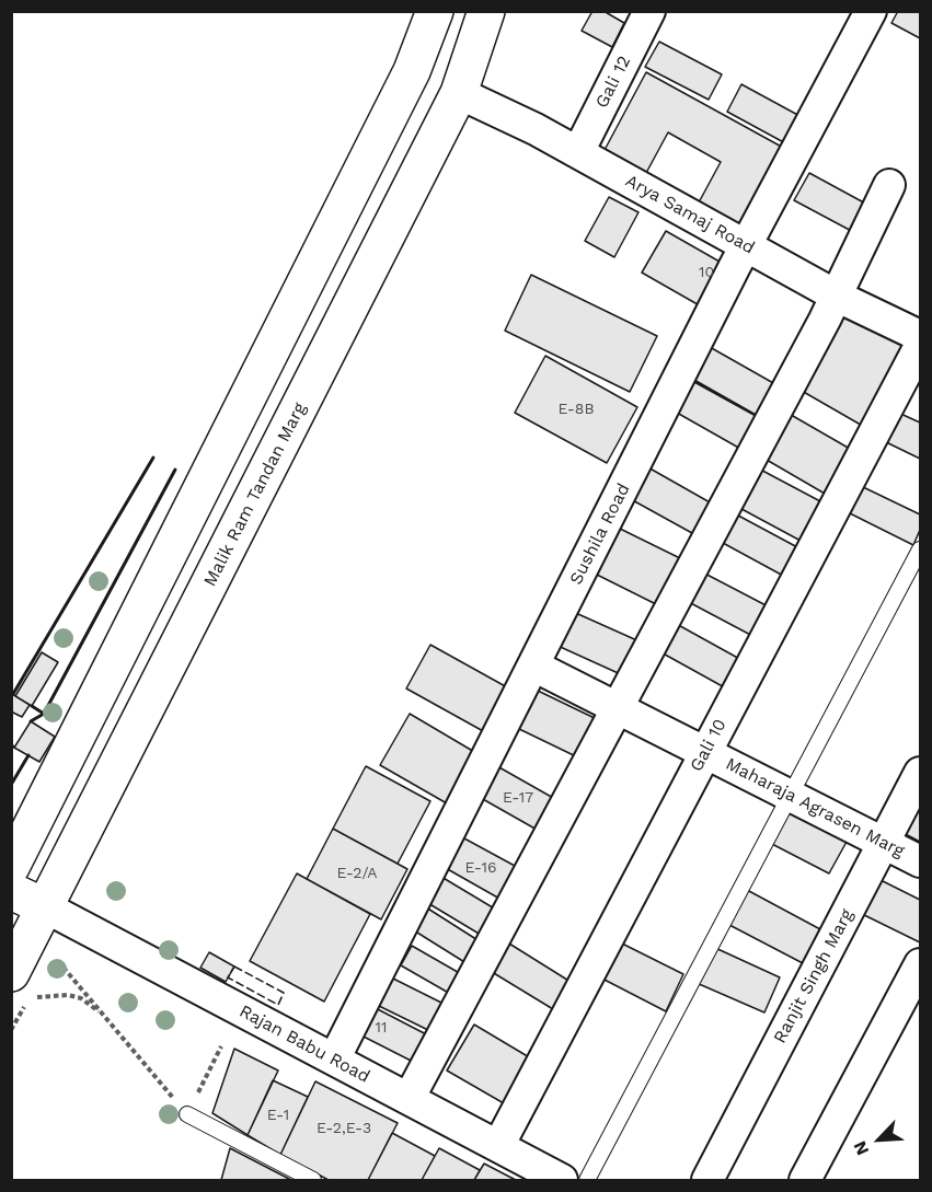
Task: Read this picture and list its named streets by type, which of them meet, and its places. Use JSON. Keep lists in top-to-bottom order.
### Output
{
  "streets": {
    "street": [
      "Gali 12",
      "Arya Samaj Road",
      "Malik Ram Tandan Marg",
      "Sushila Road",
      "Gali 10",
      "Maharaja Agrasen Marg",
      "Ranjit Singh Marg",
      "Rajan Babu Road"
    ]
  },
  "crossings": [
    ["Gali 12", "Arya Samaj Road"],
    ["Arya Samaj Road", "Malik Ram Tandan Marg"],
    ["Arya Samaj Road", "Sushila Road"],
    ["Malik Ram Tandan Marg", "Rajan Babu Road"],
    ["Sushila Road", "Maharaja Agrasen Marg"],
    ["Sushila Road", "Rajan Babu Road"],
    ["Gali 10", "Maharaja Agrasen Marg"],
    ["Gali 10", "Rajan Babu Road"],
    ["Maharaja Agrasen Marg", "Ranjit Singh Marg"]
  ],
  "house_numbers": [
    "10",
    "E-8B",
    "E-17",
    "E-16",
    "E-2/A",
    "11",
    "E-1",
    "E-2,E-3"
  ],
  "north": "bottom left"
}
